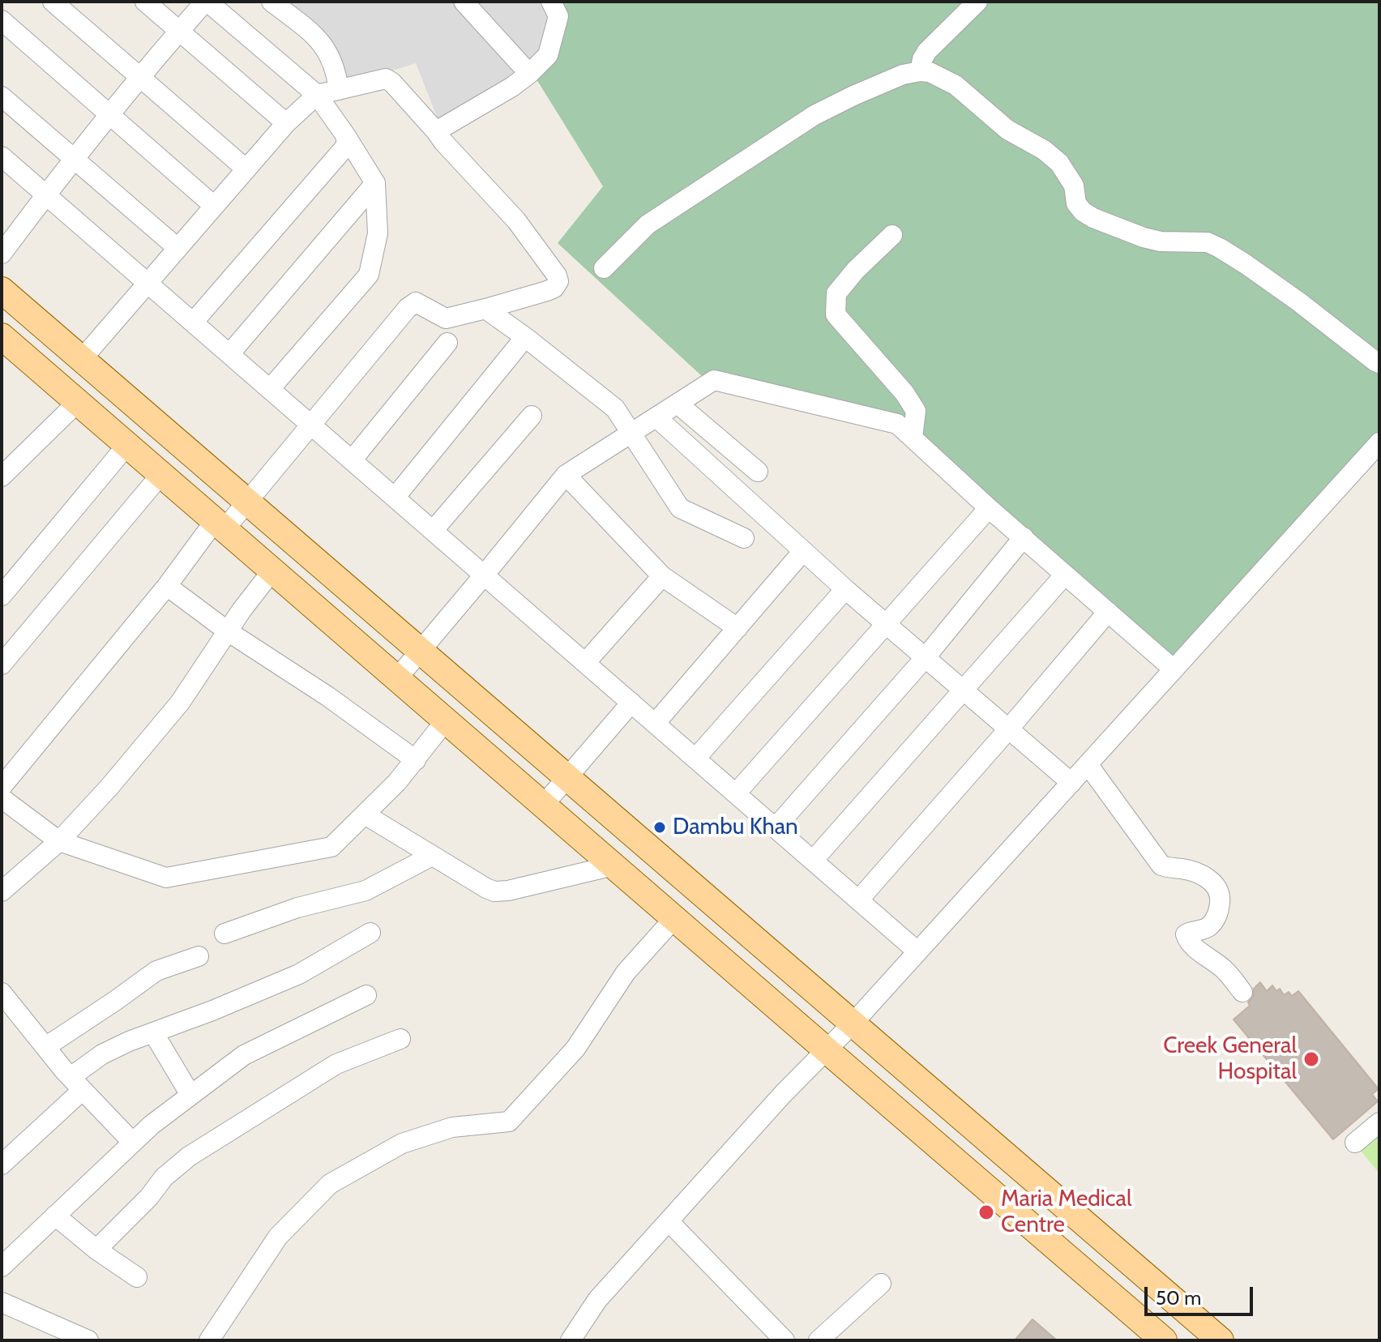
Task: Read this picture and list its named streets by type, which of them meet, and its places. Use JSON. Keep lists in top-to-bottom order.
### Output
{
  "places": ["Dambu Khan", "Creek General Hospital", "Maria Medical Centre"],
  "scale_bar": "50 m"
}
